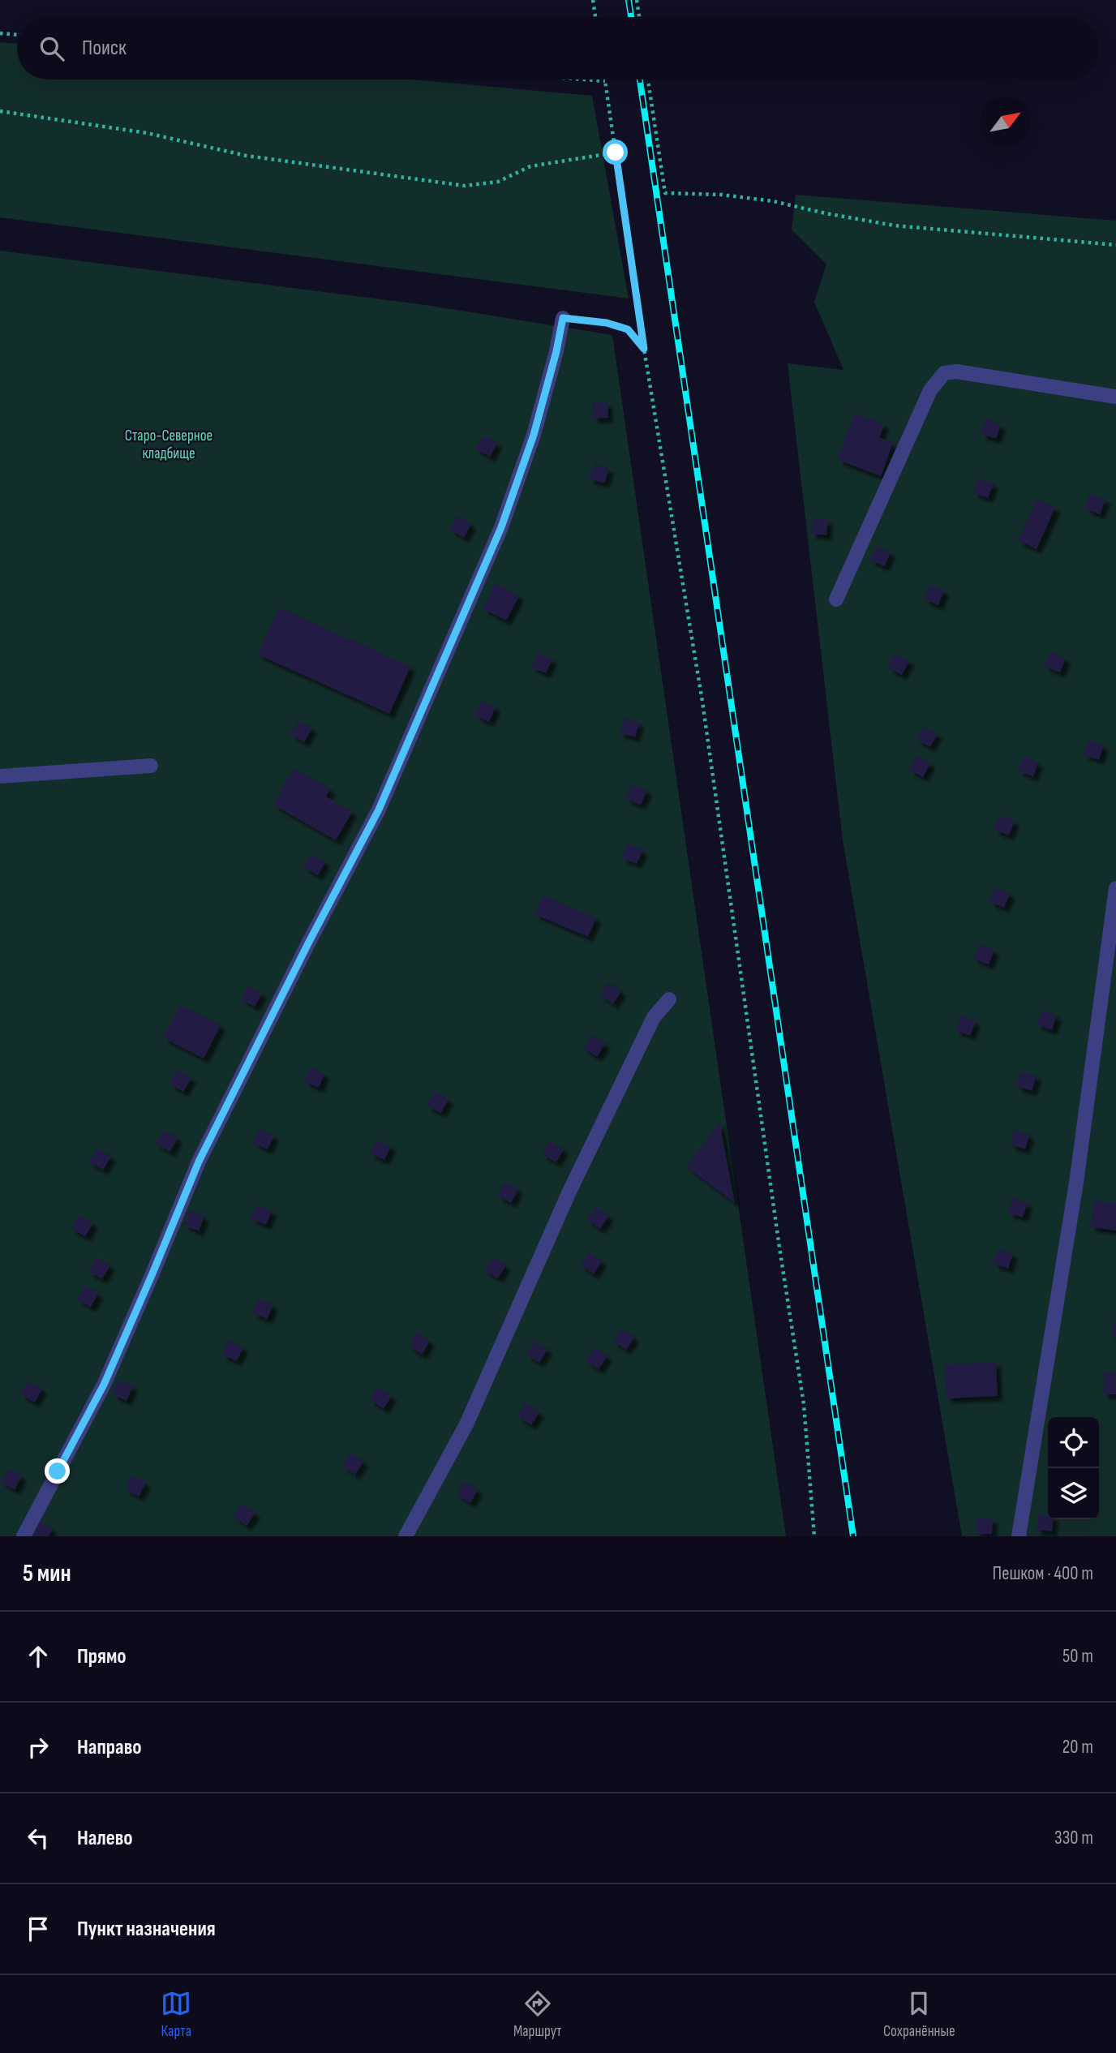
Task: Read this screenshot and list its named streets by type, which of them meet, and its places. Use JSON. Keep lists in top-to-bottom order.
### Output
{
  "parks": ["Старо-Северное кладбище"],
  "north": "top right",
  "page": {
    "search": "Поиск",
    "heading": ["5 мин", "Пешком · 400 m"],
    "list": [
      ["Прямо", "50 m"],
      ["Направо", "20 m"],
      ["Налево", "330 m"],
      "Пункт назначения"
    ],
    "nav": ["Карта", "Маршрут", "Сохранённые"]
  }
}
